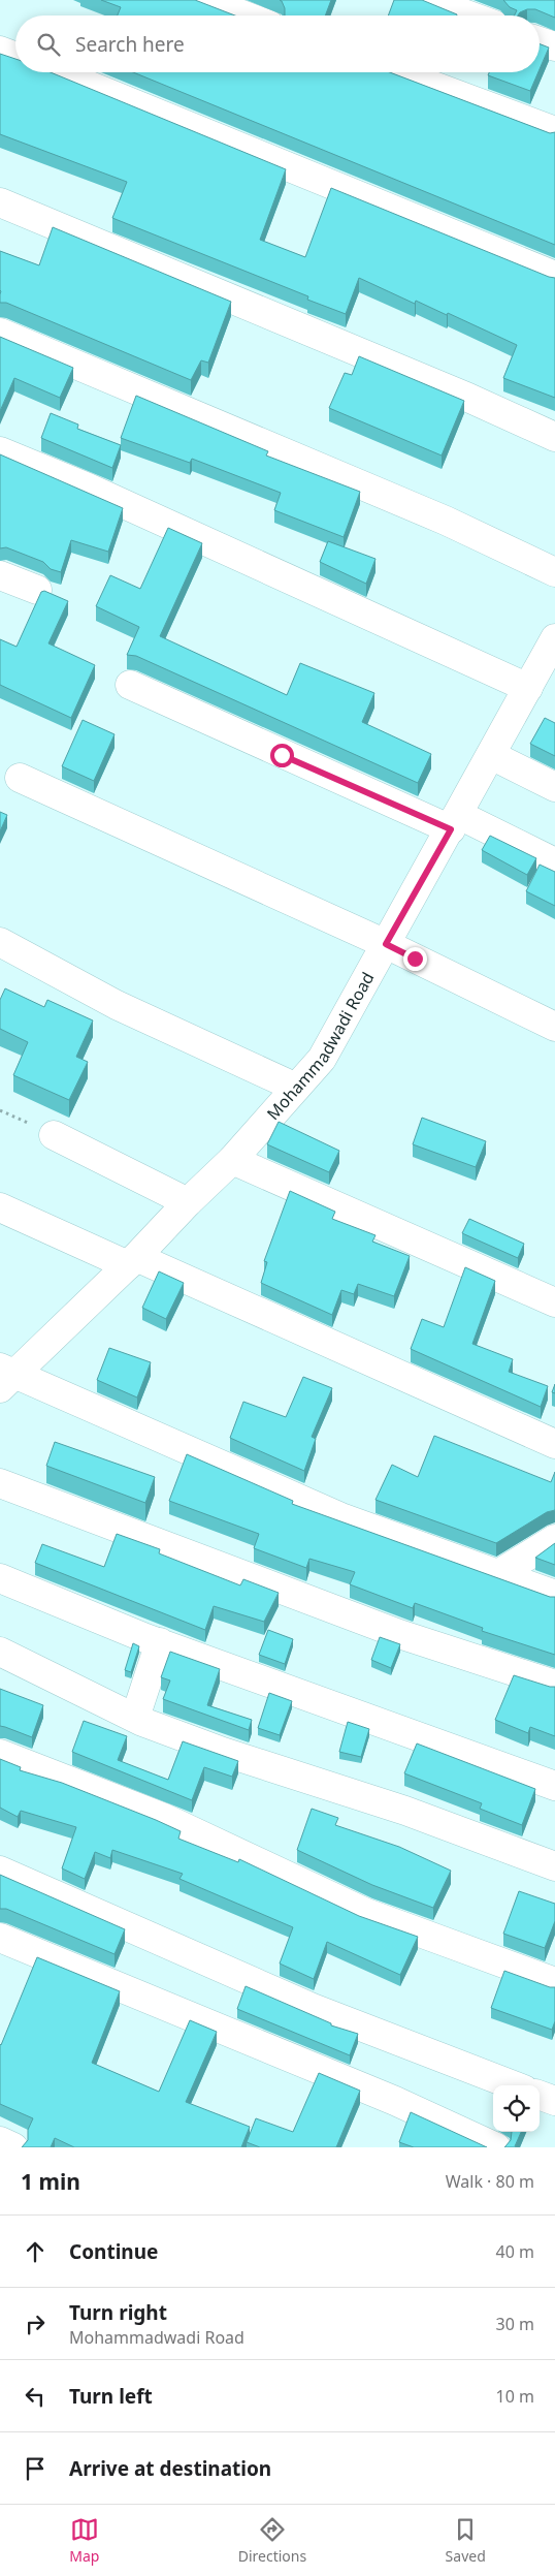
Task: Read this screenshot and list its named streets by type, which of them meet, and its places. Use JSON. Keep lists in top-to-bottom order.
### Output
{
  "streets": {
    "street": ["Mohammadwadi Road"]
  },
  "page": {
    "search": "Search here",
    "heading": ["1 min", "Walk · 80 m"],
    "list": [
      ["Continue", "40 m"],
      ["Turn right", "Mohammadwadi Road", "30 m"],
      ["Turn left", "10 m"],
      "Arrive at destination"
    ],
    "nav": ["Map", "Directions", "Saved"]
  }
}
